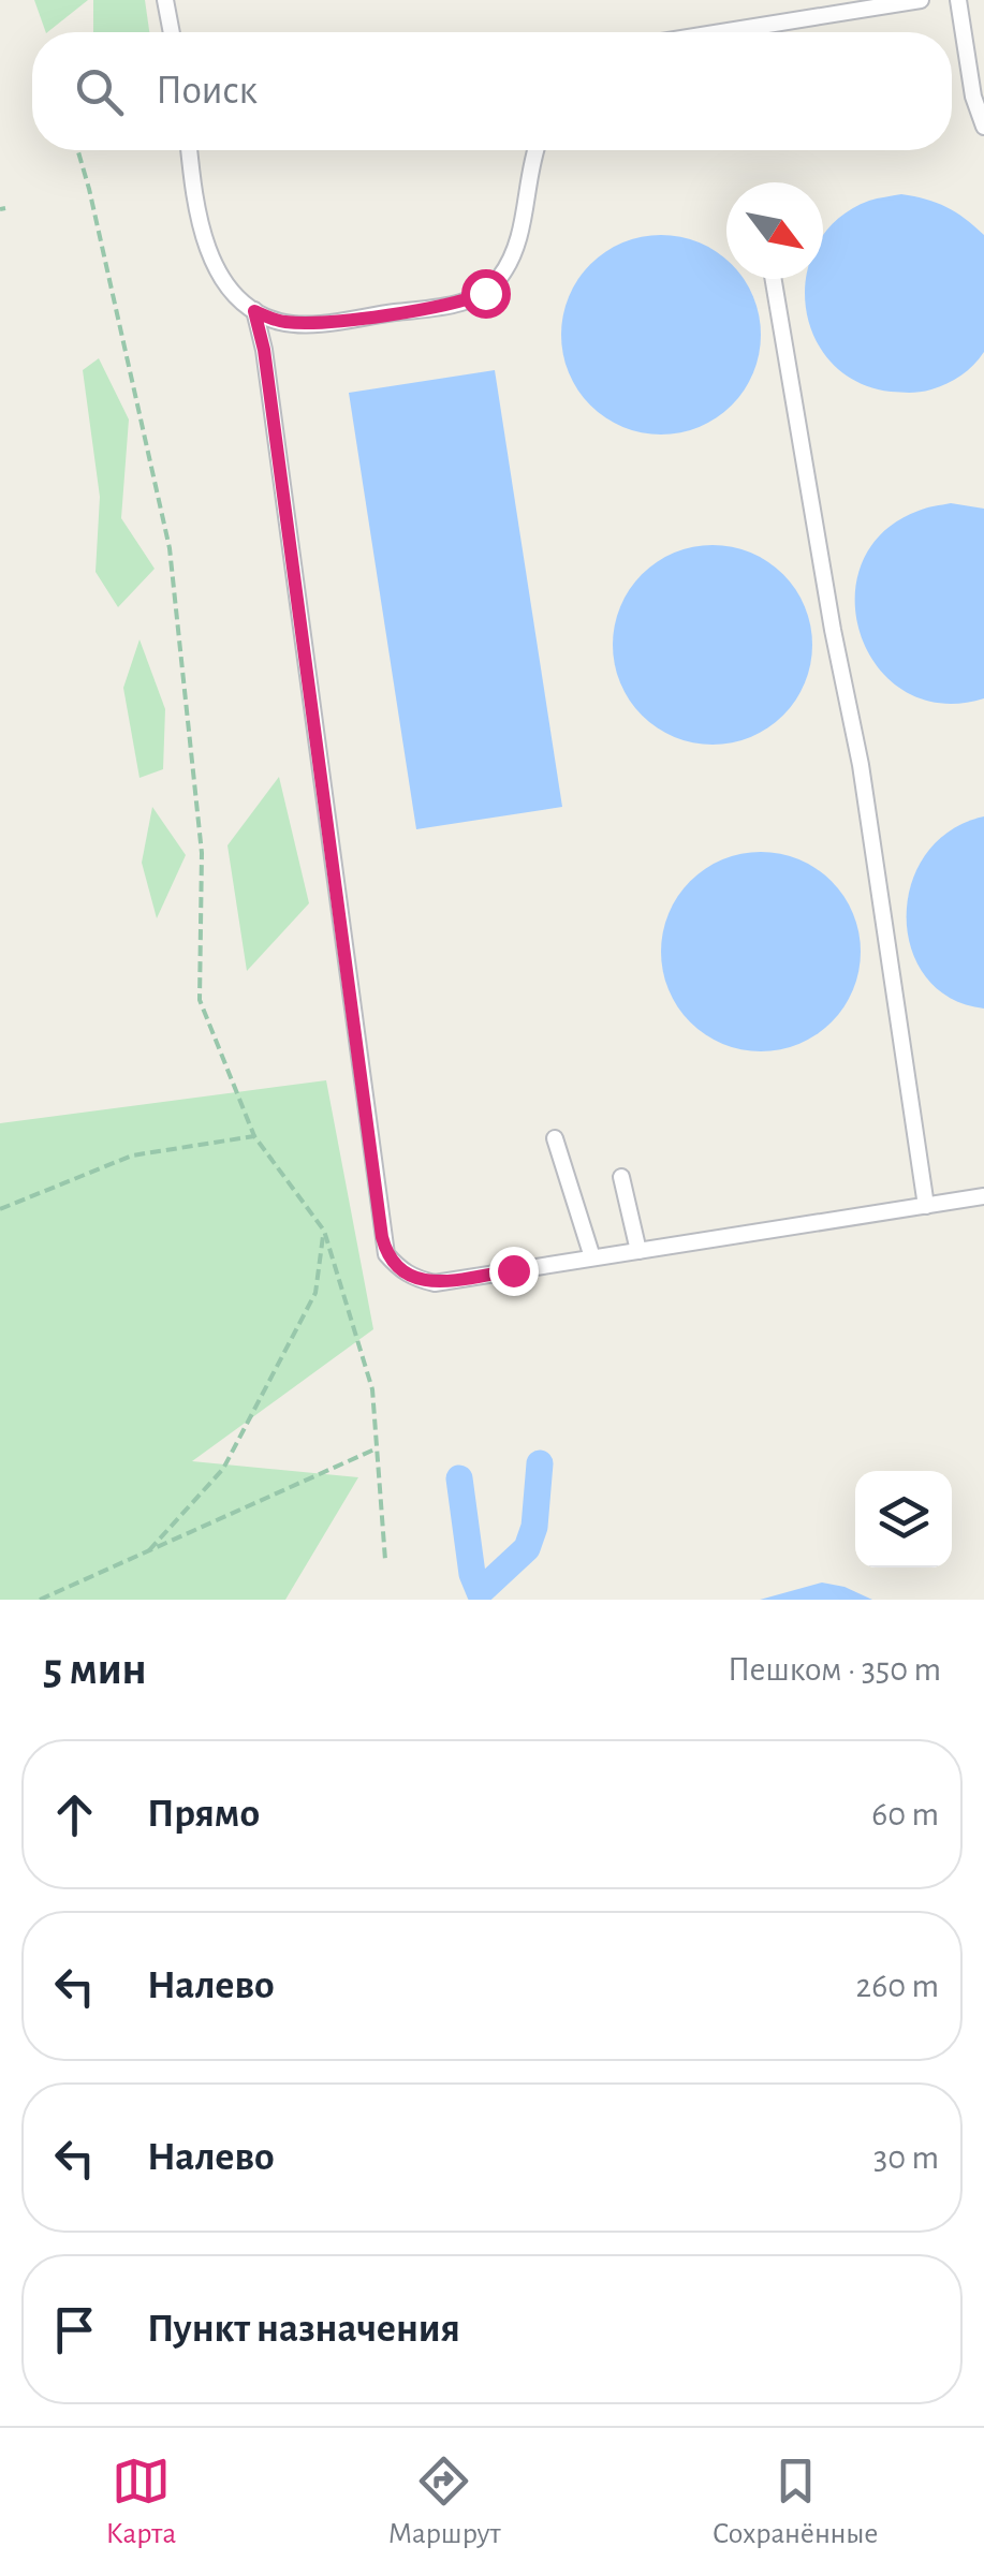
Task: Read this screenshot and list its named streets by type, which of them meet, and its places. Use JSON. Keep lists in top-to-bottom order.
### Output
{
  "north": "bottom right",
  "page": {
    "search": "Поиск",
    "heading": ["5 мин", "Пешком · 350 m"],
    "list": [
      ["Прямо", "60 m"],
      ["Налево", "260 m"],
      ["Налево", "30 m"],
      "Пункт назначения"
    ],
    "nav": ["Карта", "Маршрут", "Сохранённые"]
  }
}
